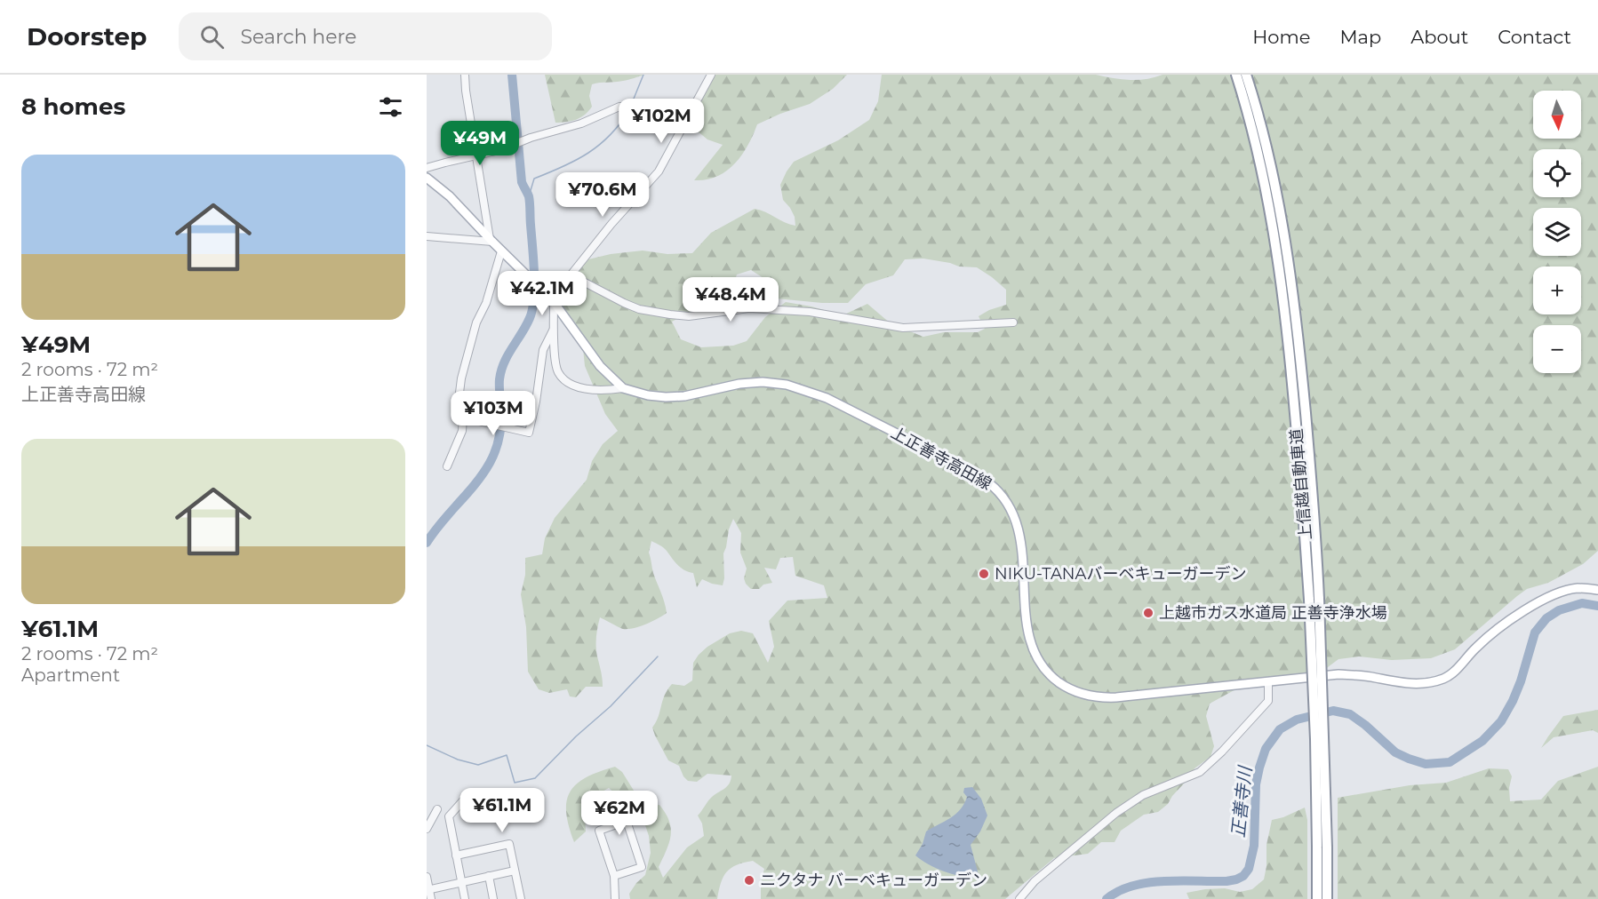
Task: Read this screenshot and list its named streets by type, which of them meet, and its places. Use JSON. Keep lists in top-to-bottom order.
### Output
{
  "streets": {
    "highway": ["上信越自動車道"],
    "main road": ["上正善寺高田線"]
  },
  "water": ["正善寺川"],
  "places": ["NIKU-TANAバーベキューガーデン", "上越市ガス水道局 正善寺浄水場", "ニクタナ バーベキューガーデン"],
  "north": "bottom",
  "page": {
    "header": "Doorstep",
    "search": "Search here",
    "nav": [
      "Home",
      "Map",
      "About",
      "Contact"
    ],
    "heading": "8 homes",
    "map_buttons": ["+", "−"],
    "price": [
      "¥102M",
      "¥49M",
      "¥70.6M",
      "¥42.1M",
      "¥48.4M",
      "¥103M",
      "¥61.1M",
      "¥62M"
    ],
    "list": [
      {
        "name": "¥49M",
        "note": "2 rooms · 72 m² · 上正善寺高田線"
      },
      {
        "name": "¥61.1M",
        "note": "2 rooms · 72 m² · Apartment"
      }
    ]
  }
}
